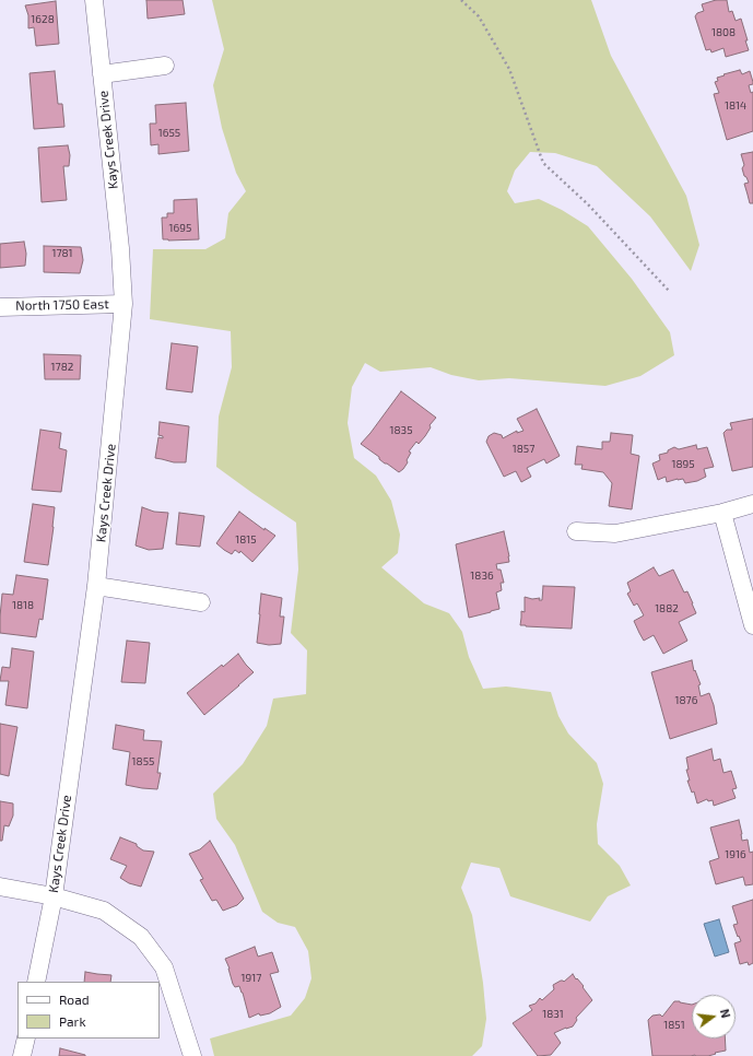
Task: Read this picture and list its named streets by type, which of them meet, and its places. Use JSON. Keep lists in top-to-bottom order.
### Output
{
  "streets": {
    "street": ["Kays Creek Drive", "North 1750 East"]
  },
  "crossings": [
    ["Kays Creek Drive", "North 1750 East"]
  ],
  "house_numbers": [
    "1628",
    "1808",
    "1814",
    "1655",
    "1695",
    "1781",
    "1782",
    "1835",
    "1857",
    "1895",
    "1815",
    "1836",
    "1818",
    "1882",
    "1876",
    "1855",
    "1916",
    "1917",
    "1831",
    "1851"
  ],
  "legend": ["Road", "Park"],
  "north": "right"
}
